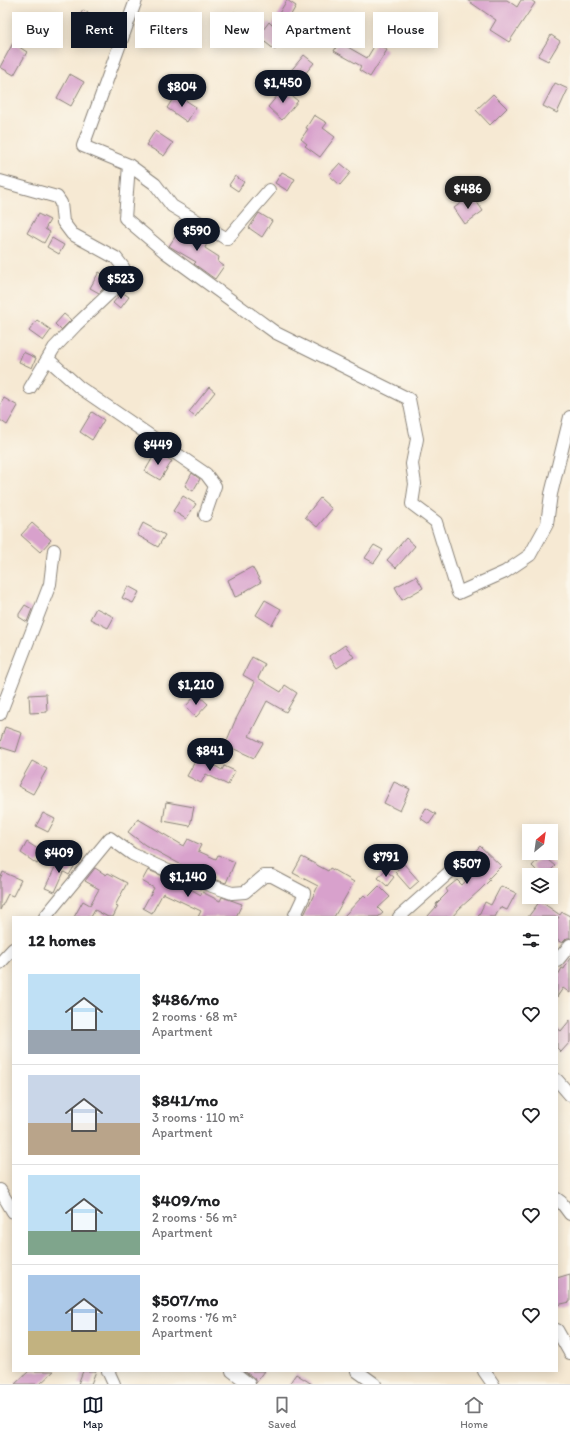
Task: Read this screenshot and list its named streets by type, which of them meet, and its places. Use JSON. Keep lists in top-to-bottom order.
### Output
{
  "north": "top right",
  "page": {
    "chip": [
      "Buy",
      "Rent",
      "Filters",
      "New",
      "Apartment",
      "House"
    ],
    "price": [
      "$1,450",
      "$804",
      "$486",
      "$590",
      "$523",
      "$449",
      "$1,210",
      "$841",
      "$409",
      "$791",
      "$507",
      "$1,140"
    ],
    "heading": "12 homes",
    "list": [
      {
        "name": "$486/mo",
        "note": "2 rooms · 68 m² · Apartment"
      },
      {
        "name": "$841/mo",
        "note": "3 rooms · 110 m² · Apartment"
      },
      {
        "name": "$409/mo",
        "note": "2 rooms · 56 m² · Apartment"
      },
      {
        "name": "$507/mo",
        "note": "2 rooms · 76 m² · Apartment"
      }
    ],
    "tabs": ["Map", "Saved", "Home"]
  }
}
